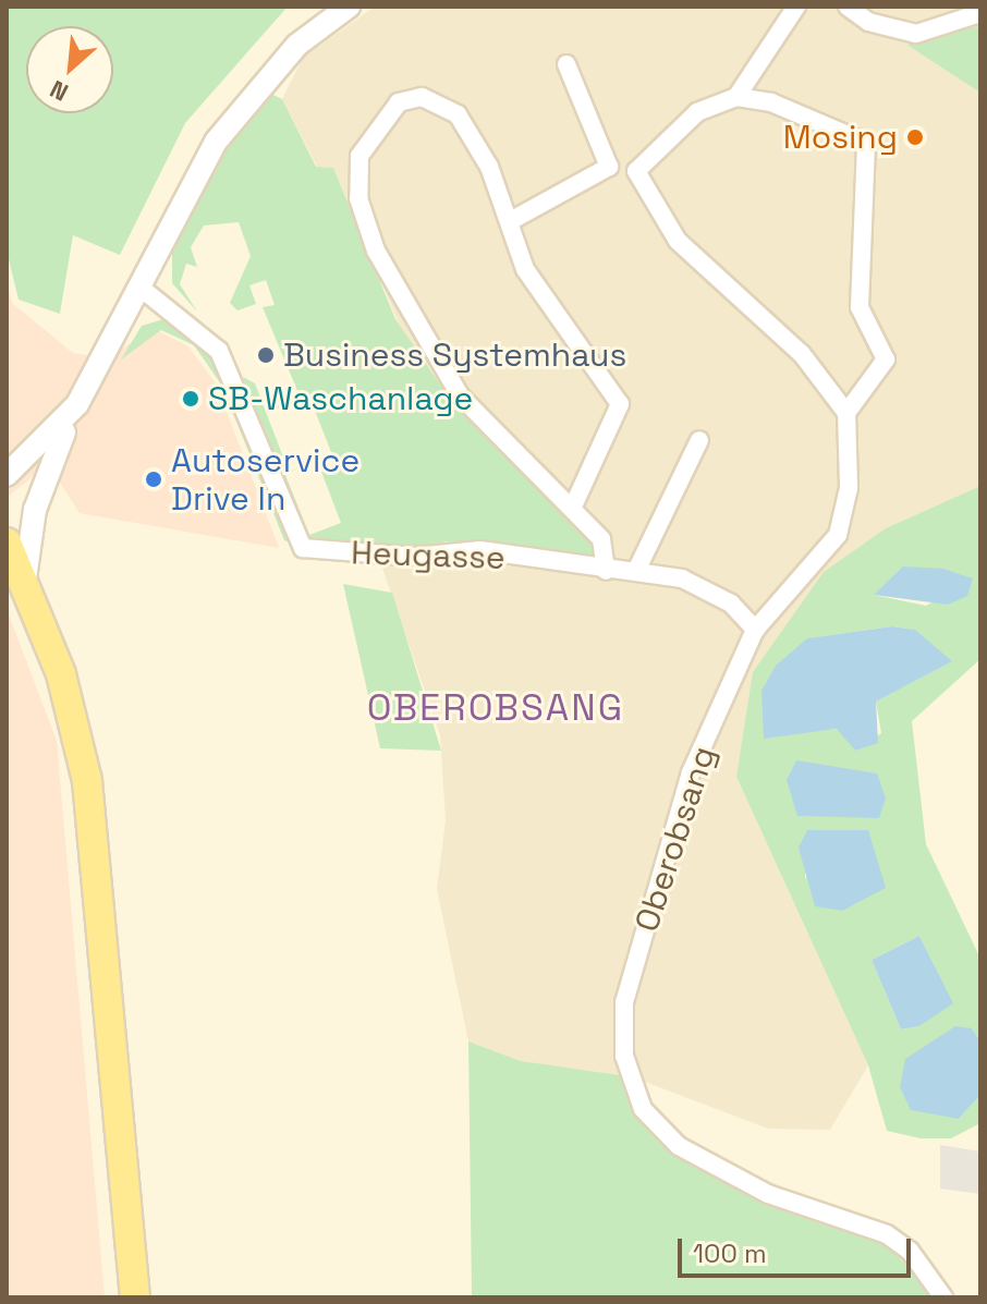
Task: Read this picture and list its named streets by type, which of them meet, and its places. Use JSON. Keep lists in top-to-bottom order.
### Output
{
  "streets": {
    "street": ["Heugasse", "Oberobsang"]
  },
  "districts": ["OBEROBSANG"],
  "places": [
    "Mosing",
    "Business Systemhaus",
    "SB-Waschanlage",
    "Autoservice Drive In"
  ],
  "scale_bar": "100 m",
  "north": "bottom left"
}
